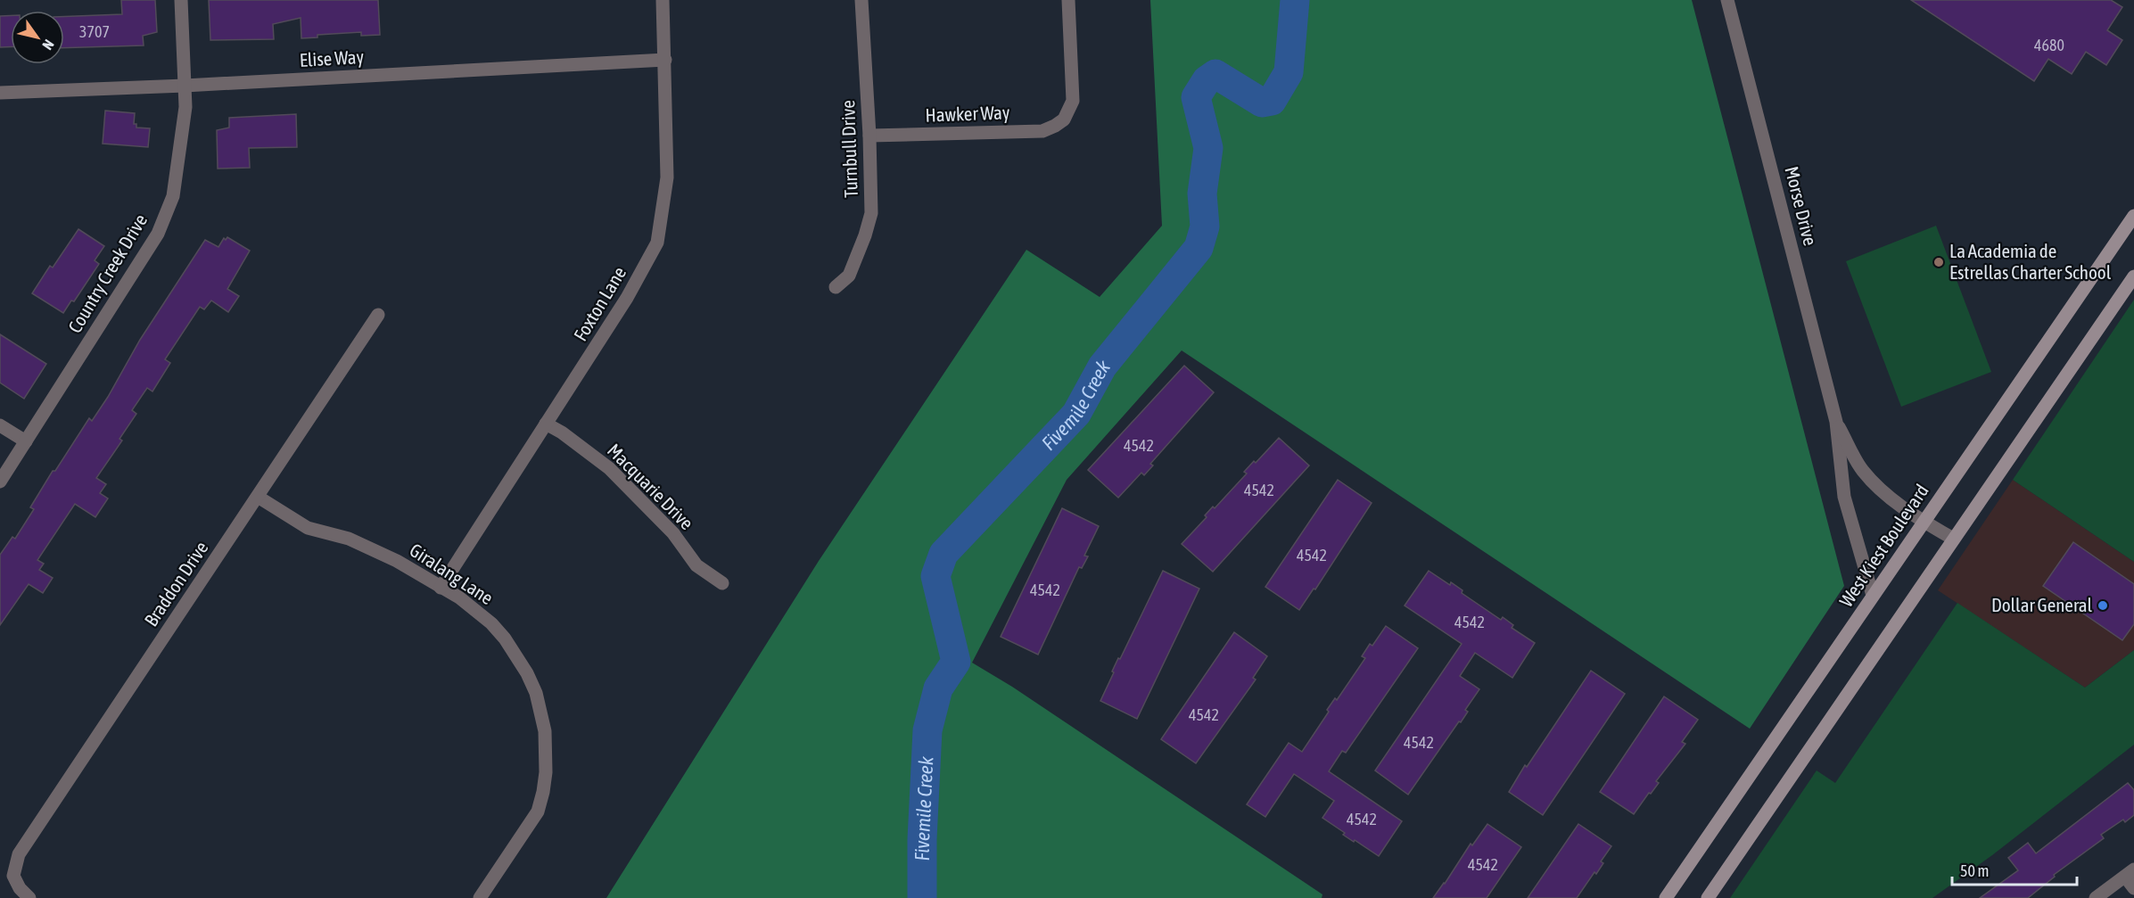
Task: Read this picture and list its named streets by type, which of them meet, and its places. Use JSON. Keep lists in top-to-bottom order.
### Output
{
  "streets": {
    "main road": ["West Kiest Boulevard"],
    "street": [
      "Elise Way",
      "Hawker Way",
      "Turnbull Drive",
      "Morse Drive",
      "Country Creek Drive",
      "Foxton Lane",
      "Macquarie Drive",
      "Giralang Lane",
      "Braddon Drive"
    ]
  },
  "crossings": [
    ["Elise Way", "Country Creek Drive"],
    ["Elise Way", "Foxton Lane"],
    ["Hawker Way", "Turnbull Drive"],
    ["Morse Drive", "West Kiest Boulevard"],
    ["Foxton Lane", "Macquarie Drive"],
    ["Foxton Lane", "Giralang Lane"],
    ["Giralang Lane", "Braddon Drive"]
  ],
  "water": ["Fivemile Creek"],
  "places": ["La Academia de Estrellas Charter School", "Dollar General"],
  "house_numbers": [
    "3707",
    "4680",
    "4542",
    "4542",
    "4542",
    "4542",
    "4542",
    "4542",
    "4542",
    "4542",
    "4542"
  ],
  "scale_bar": "50 m",
  "north": "bottom right"
}
